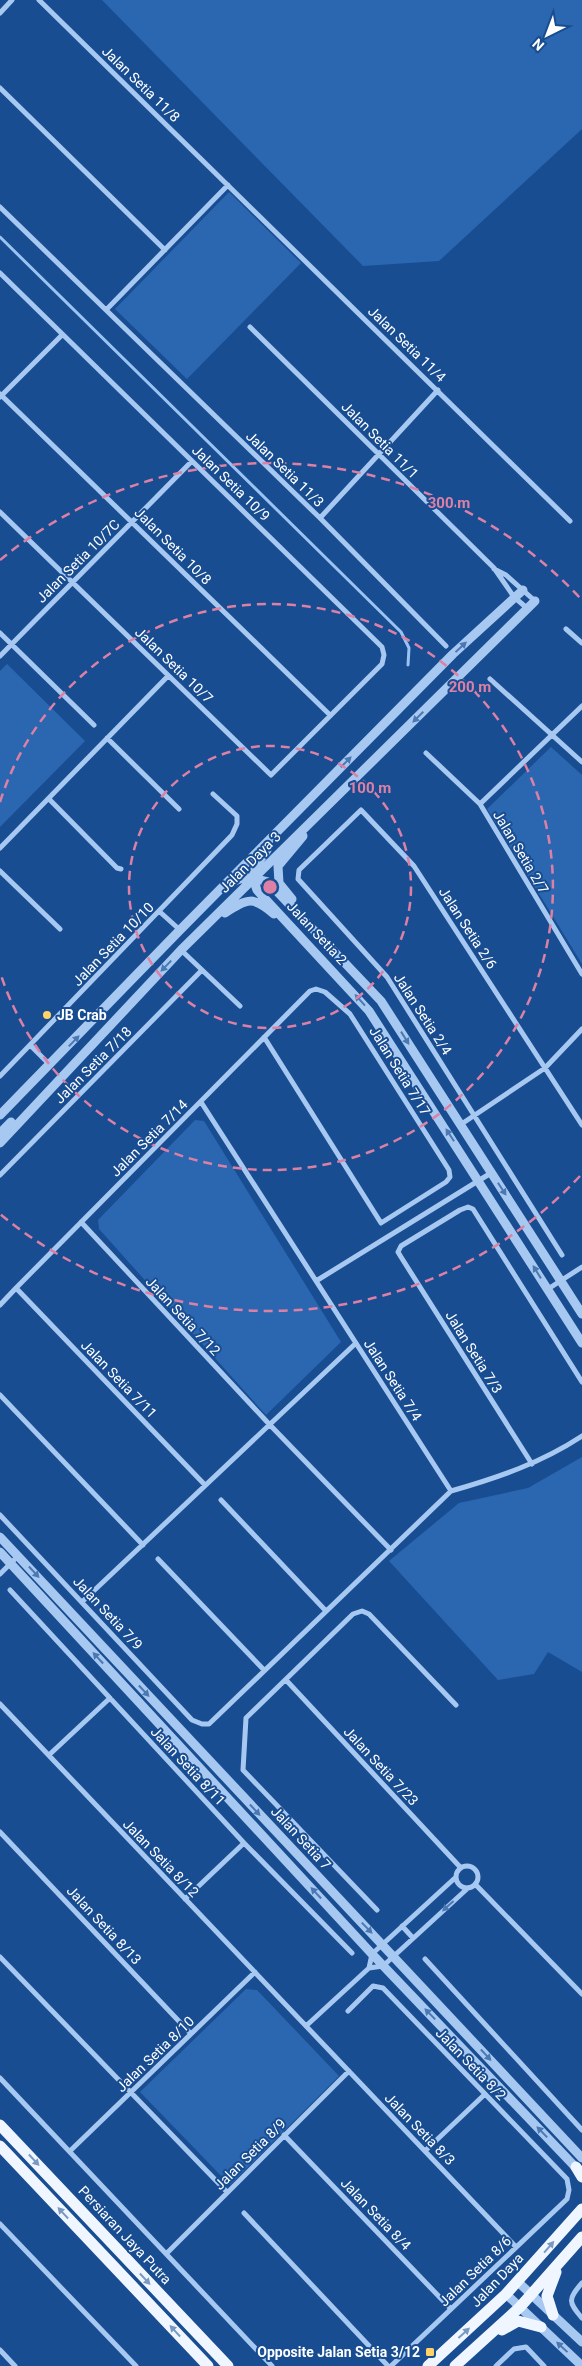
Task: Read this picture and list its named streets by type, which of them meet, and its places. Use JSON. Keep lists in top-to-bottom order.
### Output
{
  "streets": {
    "main road": ["Persiaran Jaya Putra", "Jalan Daya"],
    "street": [
      "Jalan Setia 11/8",
      "Jalan Setia 11/4",
      "Jalan Setia 11/1",
      "Jalan Setia 11/3",
      "Jalan Setia 10/9",
      "Jalan Setia 10/8",
      "Jalan Setia 10/7C",
      "Jalan Setia 10/7",
      "Jalan Setia 2/7",
      "Jalan Daya 3",
      "Jalan Setia 2/6",
      "Jalan Setia 2",
      "Jalan Setia 10/10",
      "Jalan Setia 2/4",
      "Jalan Setia 7/18",
      "Jalan Setia 7/17",
      "Jalan Setia 7/14",
      "Jalan Setia 7/12",
      "Jalan Setia 7/3",
      "Jalan Setia 7/11",
      "Jalan Setia 7/4",
      "Jalan Setia 7/9",
      "Jalan Setia 8/11",
      "Jalan Setia 7/23",
      "Jalan Setia 7",
      "Jalan Setia 8/12",
      "Jalan Setia 8/13",
      "Jalan Setia 8/10",
      "Jalan Setia 8/2",
      "Jalan Setia 8/3",
      "Jalan Setia 8/9",
      "Jalan Setia 8/4",
      "Jalan Setia 8/6"
    ]
  },
  "crossings": [
    ["Jalan Setia 11/8", "Jalan Setia 11/4"],
    ["Jalan Setia 11/1", "Jalan Daya 3"],
    ["Jalan Setia 10/9", "Jalan Setia 10/8"],
    ["Jalan Setia 10/9", "Jalan Setia 10/7C"],
    ["Jalan Setia 10/9", "Jalan Setia 10/7"],
    ["Jalan Setia 10/8", "Jalan Setia 10/7C"],
    ["Jalan Setia 10/8", "Jalan Setia 10/7"],
    ["Jalan Setia 10/7C", "Jalan Setia 10/7"],
    ["Jalan Daya 3", "Jalan Setia 2"],
    ["Jalan Setia 2/6", "Jalan Setia 2/4"],
    ["Jalan Setia 7/17", "Jalan Setia 7/14"],
    ["Jalan Setia 7/14", "Jalan Setia 7/12"],
    ["Jalan Setia 7/14", "Jalan Setia 7/11"],
    ["Jalan Setia 7/14", "Jalan Setia 7/4"],
    ["Jalan Setia 8/12", "Jalan Setia 8/10"],
    ["Jalan Setia 8/12", "Jalan Setia 8/3"],
    ["Jalan Setia 8/13", "Jalan Setia 8/10"],
    ["Jalan Setia 8/2", "Jalan Setia 8/6"],
    ["Jalan Setia 8/3", "Jalan Setia 8/9"],
    ["Jalan Setia 8/3", "Jalan Setia 8/6"],
    ["Jalan Setia 8/9", "Jalan Setia 8/4"],
    ["Jalan Setia 8/4", "Jalan Setia 8/6"]
  ],
  "places": {
    "other": ["JB Crab"],
    "transit": ["Opposite Jalan Setia 3/12"]
  },
  "north": "bottom left",
  "rings": ["300 m", "200 m", "100 m"]
}
